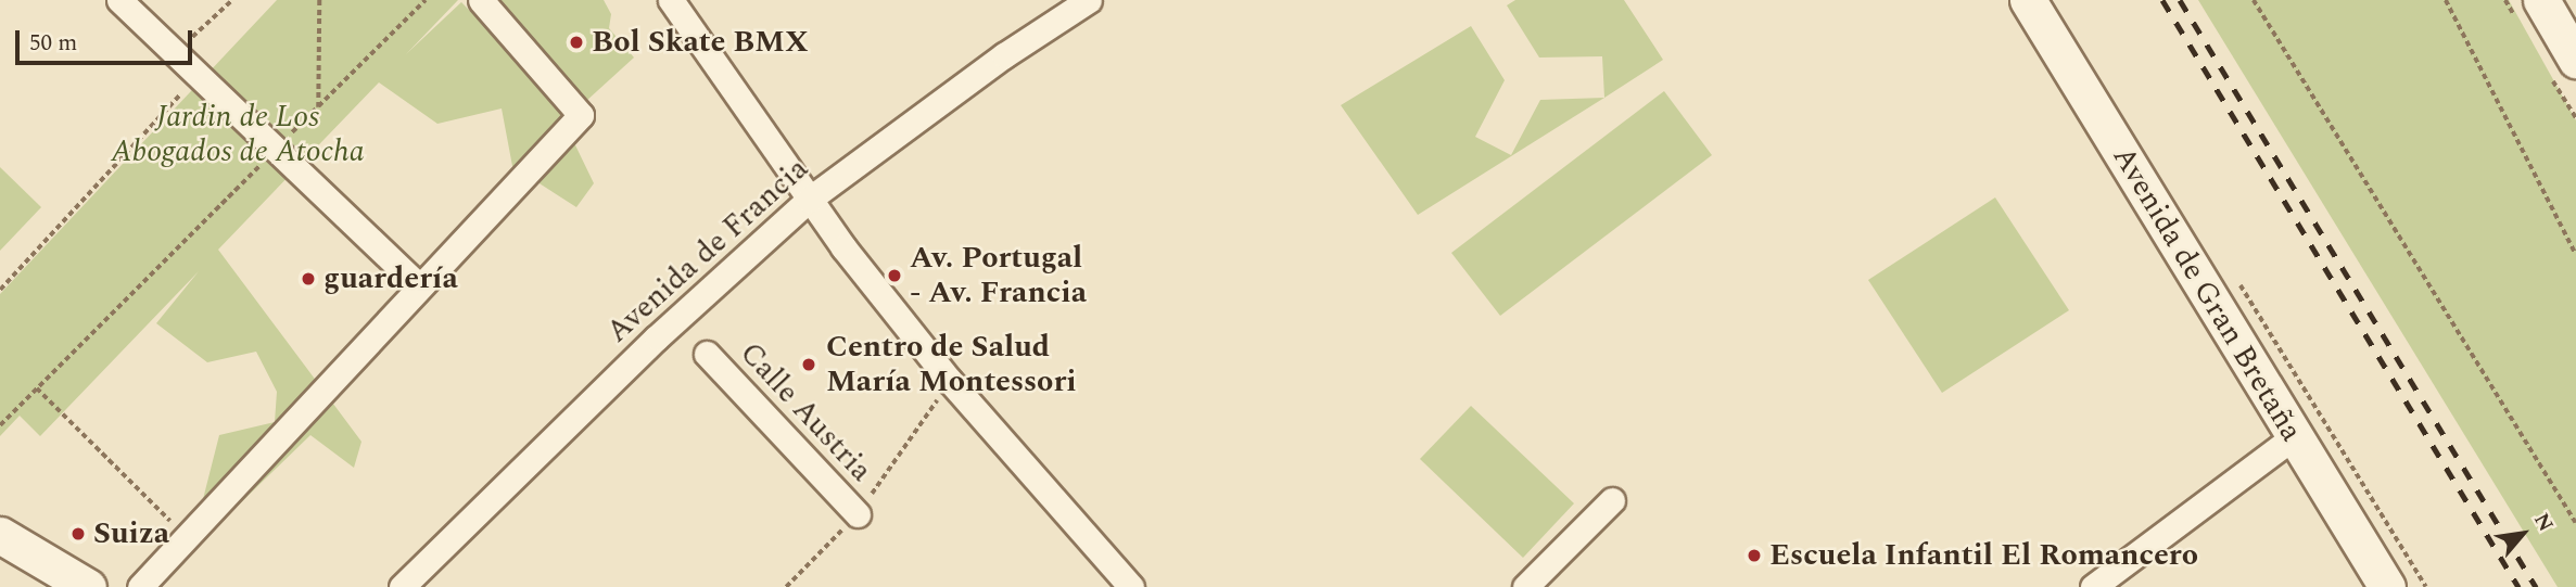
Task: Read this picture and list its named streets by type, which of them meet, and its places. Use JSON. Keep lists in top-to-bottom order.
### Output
{
  "streets": {
    "street": ["Avenida de Francia", "Avenida de Gran Bretaña", "Calle Austria"]
  },
  "parks": ["Jardin de Los Abogados de Atocha"],
  "places": [
    "Bol Skate BMX",
    "Av. Portugal - Av. Francia",
    "guardería",
    "Centro de Salud María Montessori",
    "Suiza",
    "Escuela Infantil El Romancero"
  ],
  "scale_bar": "50 m",
  "north": "top right"
}
